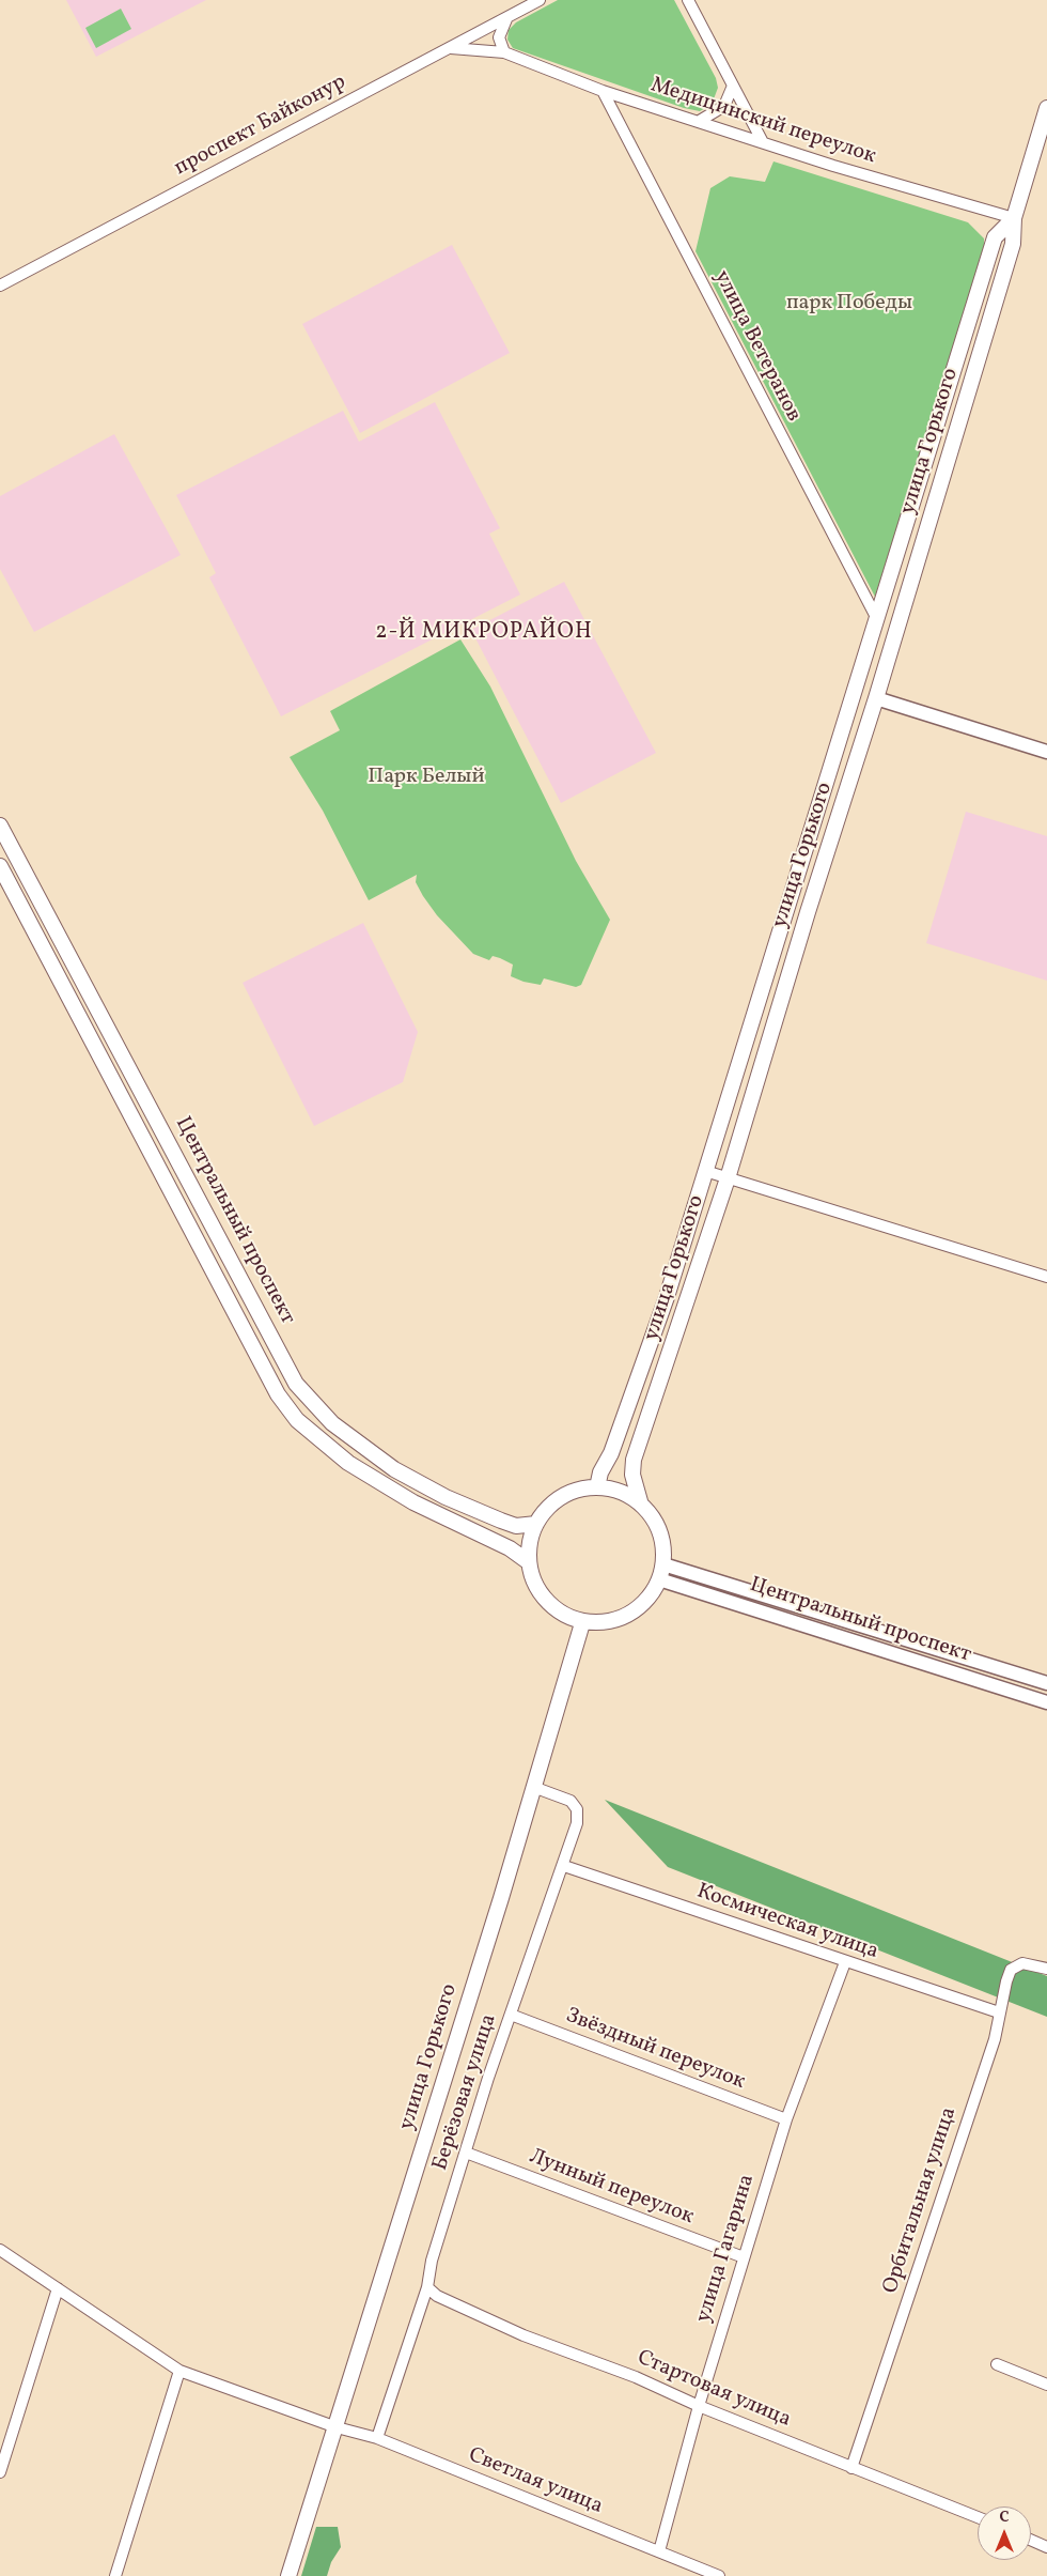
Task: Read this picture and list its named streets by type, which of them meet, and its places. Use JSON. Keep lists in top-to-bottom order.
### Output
{
  "streets": {
    "main road": ["улица Горького", "Центральный проспект"],
    "street": [
      "Медицинский переулок",
      "проспект Байконур",
      "улица Ветеранов",
      "Космическая улица",
      "Звёздный переулок",
      "Берёзовая улица",
      "Лунный переулок",
      "Орбитальная улица",
      "улица Гагарина",
      "Стартовая улица",
      "Светлая улица"
    ]
  },
  "crossings": [
    ["Медицинский переулок", "проспект Байконур"],
    ["Медицинский переулок", "улица Ветеранов"],
    ["Медицинский переулок", "улица Горького"],
    ["улица Ветеранов", "улица Горького"],
    ["улица Горького", "Центральный проспект"],
    ["улица Горького", "Берёзовая улица"],
    ["улица Горького", "Светлая улица"],
    ["Космическая улица", "Берёзовая улица"],
    ["Космическая улица", "Орбитальная улица"],
    ["Космическая улица", "улица Гагарина"],
    ["Звёздный переулок", "Берёзовая улица"],
    ["Звёздный переулок", "улица Гагарина"],
    ["Берёзовая улица", "Лунный переулок"],
    ["Берёзовая улица", "Стартовая улица"],
    ["Берёзовая улица", "Светлая улица"],
    ["Лунный переулок", "улица Гагарина"],
    ["Орбитальная улица", "Стартовая улица"],
    ["улица Гагарина", "Стартовая улица"],
    ["улица Гагарина", "Светлая улица"]
  ],
  "districts": ["2-Й МИКРОРАЙОН"],
  "parks": ["парк Победы", "Парк Белый"],
  "north": "top"
}
